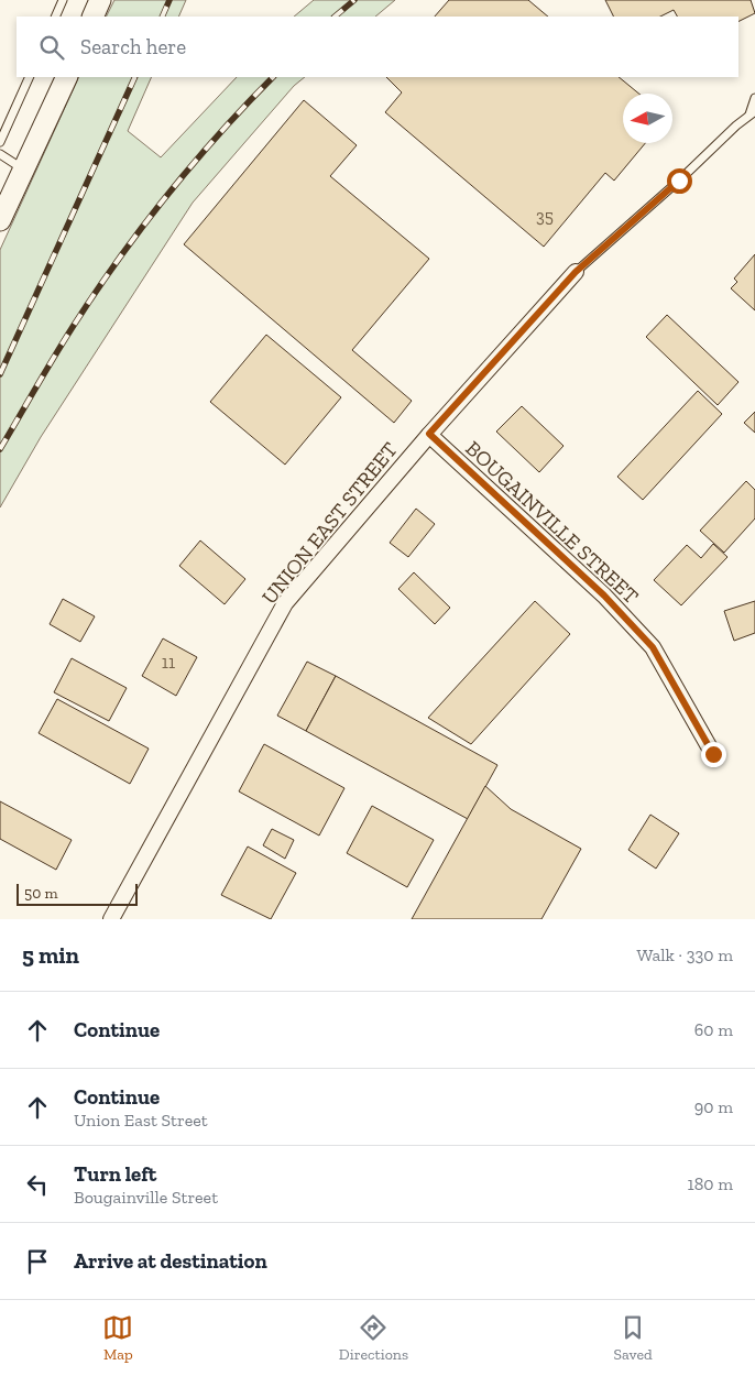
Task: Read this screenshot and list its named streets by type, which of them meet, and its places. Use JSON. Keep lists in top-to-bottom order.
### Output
{
  "streets": {
    "street": ["BOUGAINVILLE STREET", "UNION EAST STREET"]
  },
  "crossings": [
    ["BOUGAINVILLE STREET", "UNION EAST STREET"]
  ],
  "house_numbers": ["35", "11"],
  "scale_bar": "50 m",
  "north": "left",
  "page": {
    "search": "Search here",
    "scale": "50 m",
    "heading": ["5 min", "Walk · 330 m"],
    "list": [
      ["Continue", "60 m"],
      ["Continue", "Union East Street", "90 m"],
      ["Turn left", "Bougainville Street", "180 m"],
      "Arrive at destination"
    ],
    "nav": ["Map", "Directions", "Saved"]
  }
}
